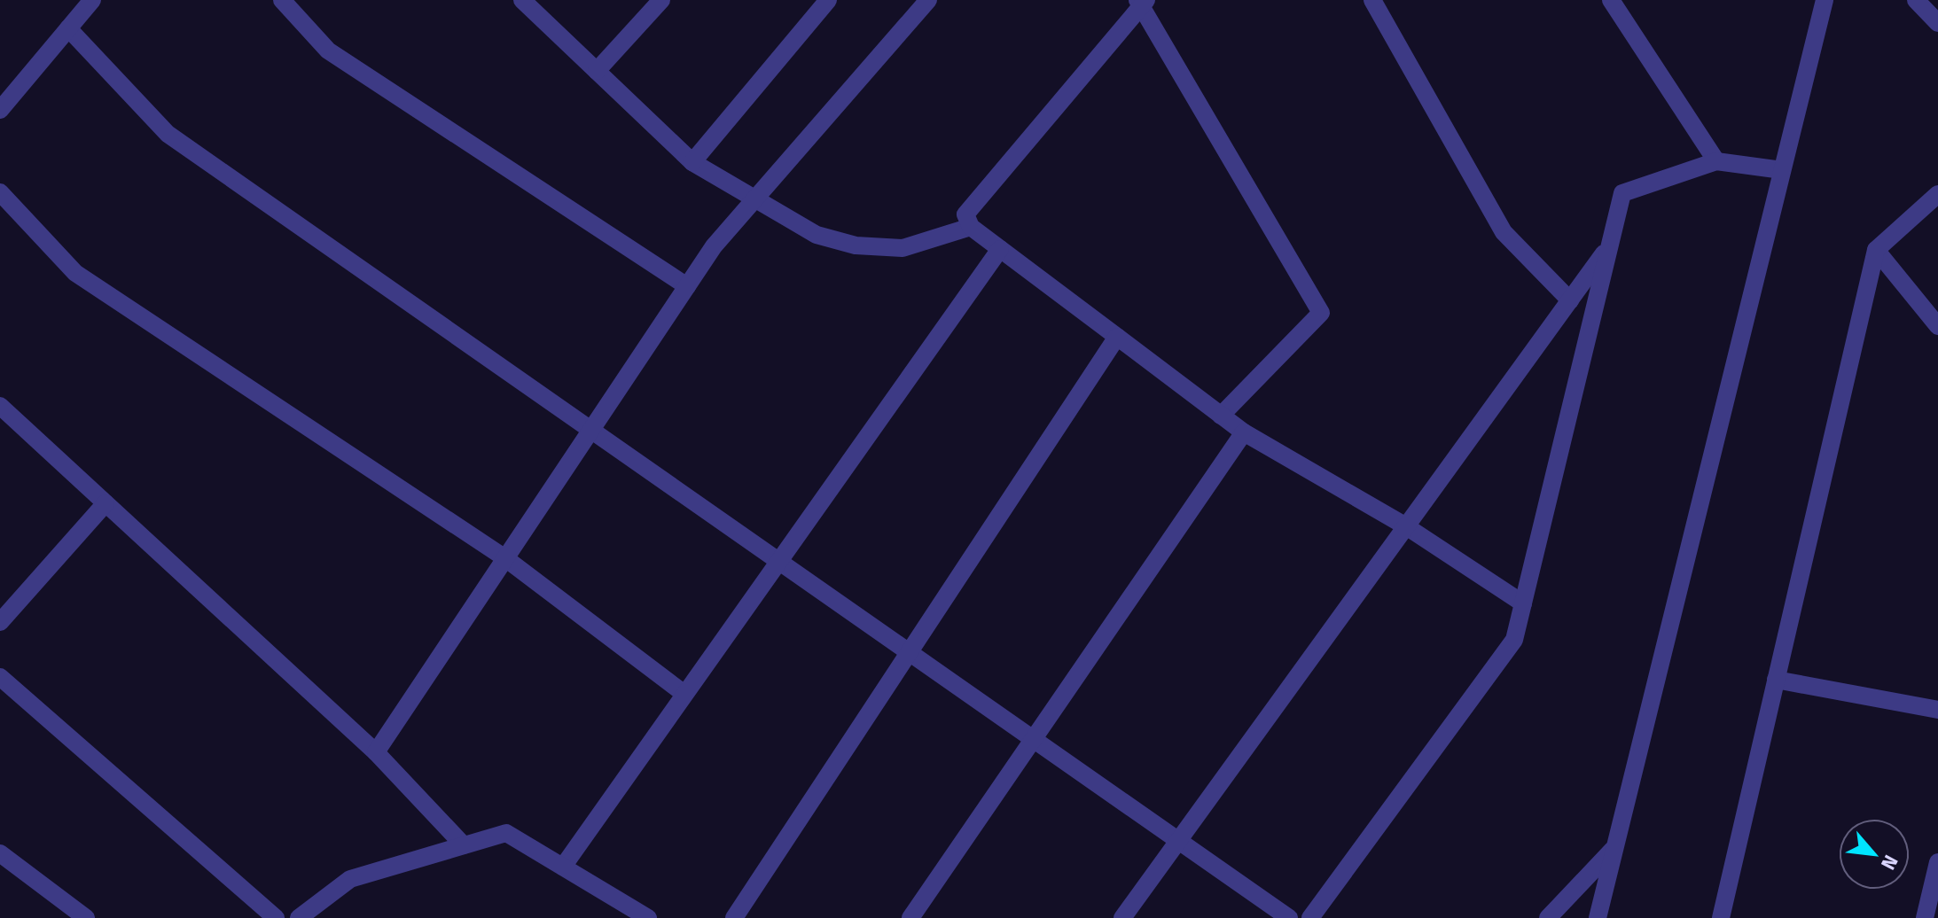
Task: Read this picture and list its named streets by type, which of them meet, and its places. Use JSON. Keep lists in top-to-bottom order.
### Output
{
  "north": "bottom right"
}
